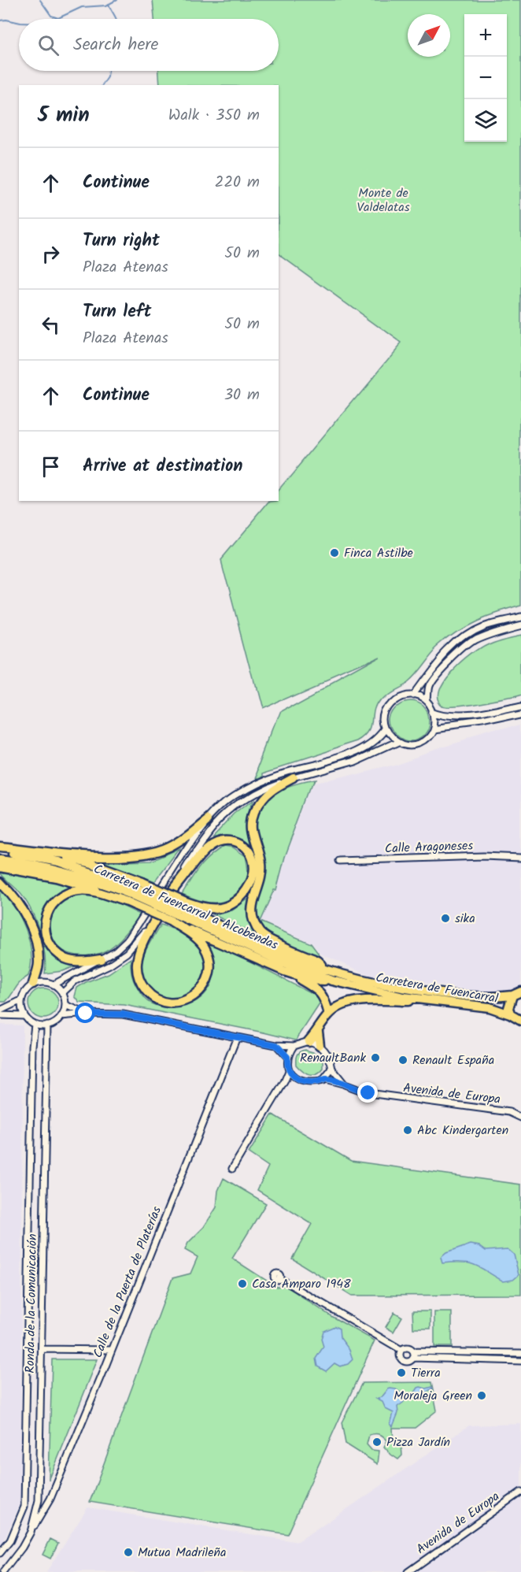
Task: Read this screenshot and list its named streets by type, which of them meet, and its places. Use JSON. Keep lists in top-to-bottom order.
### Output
{
  "streets": {
    "highway": ["Carretera de Fuencarral a Alcobendas", "Carretera de Fuencarral"],
    "street": [
      "Calle Aragoneses",
      "Avenida de Europa",
      "Calle de la Puerta de Platerías",
      "Ronda de la Comunicación"
    ]
  },
  "crossings": [
    ["Carretera de Fuencarral a Alcobendas", "Carretera de Fuencarral"],
    ["Calle de la Puerta de Platerías", "Ronda de la Comunicación"]
  ],
  "parks": ["Monte de Valdelatas"],
  "places": [
    "Finca Astilbe",
    "sika",
    "RenaultBank",
    "Renault España",
    "Abc Kindergarten",
    "Casa Amparo 1948",
    "Tierra",
    "Moraleja Green",
    "Pizza Jardín",
    "Mutua Madrileña"
  ],
  "north": "top right",
  "page": {
    "map_buttons": ["+", "−"],
    "search": "Search here",
    "heading": ["5 min", "Walk · 350 m"],
    "list": [
      ["Continue", "220 m"],
      ["Turn right", "Plaza Atenas", "50 m"],
      ["Turn left", "Plaza Atenas", "50 m"],
      ["Continue", "30 m"],
      "Arrive at destination"
    ]
  }
}
